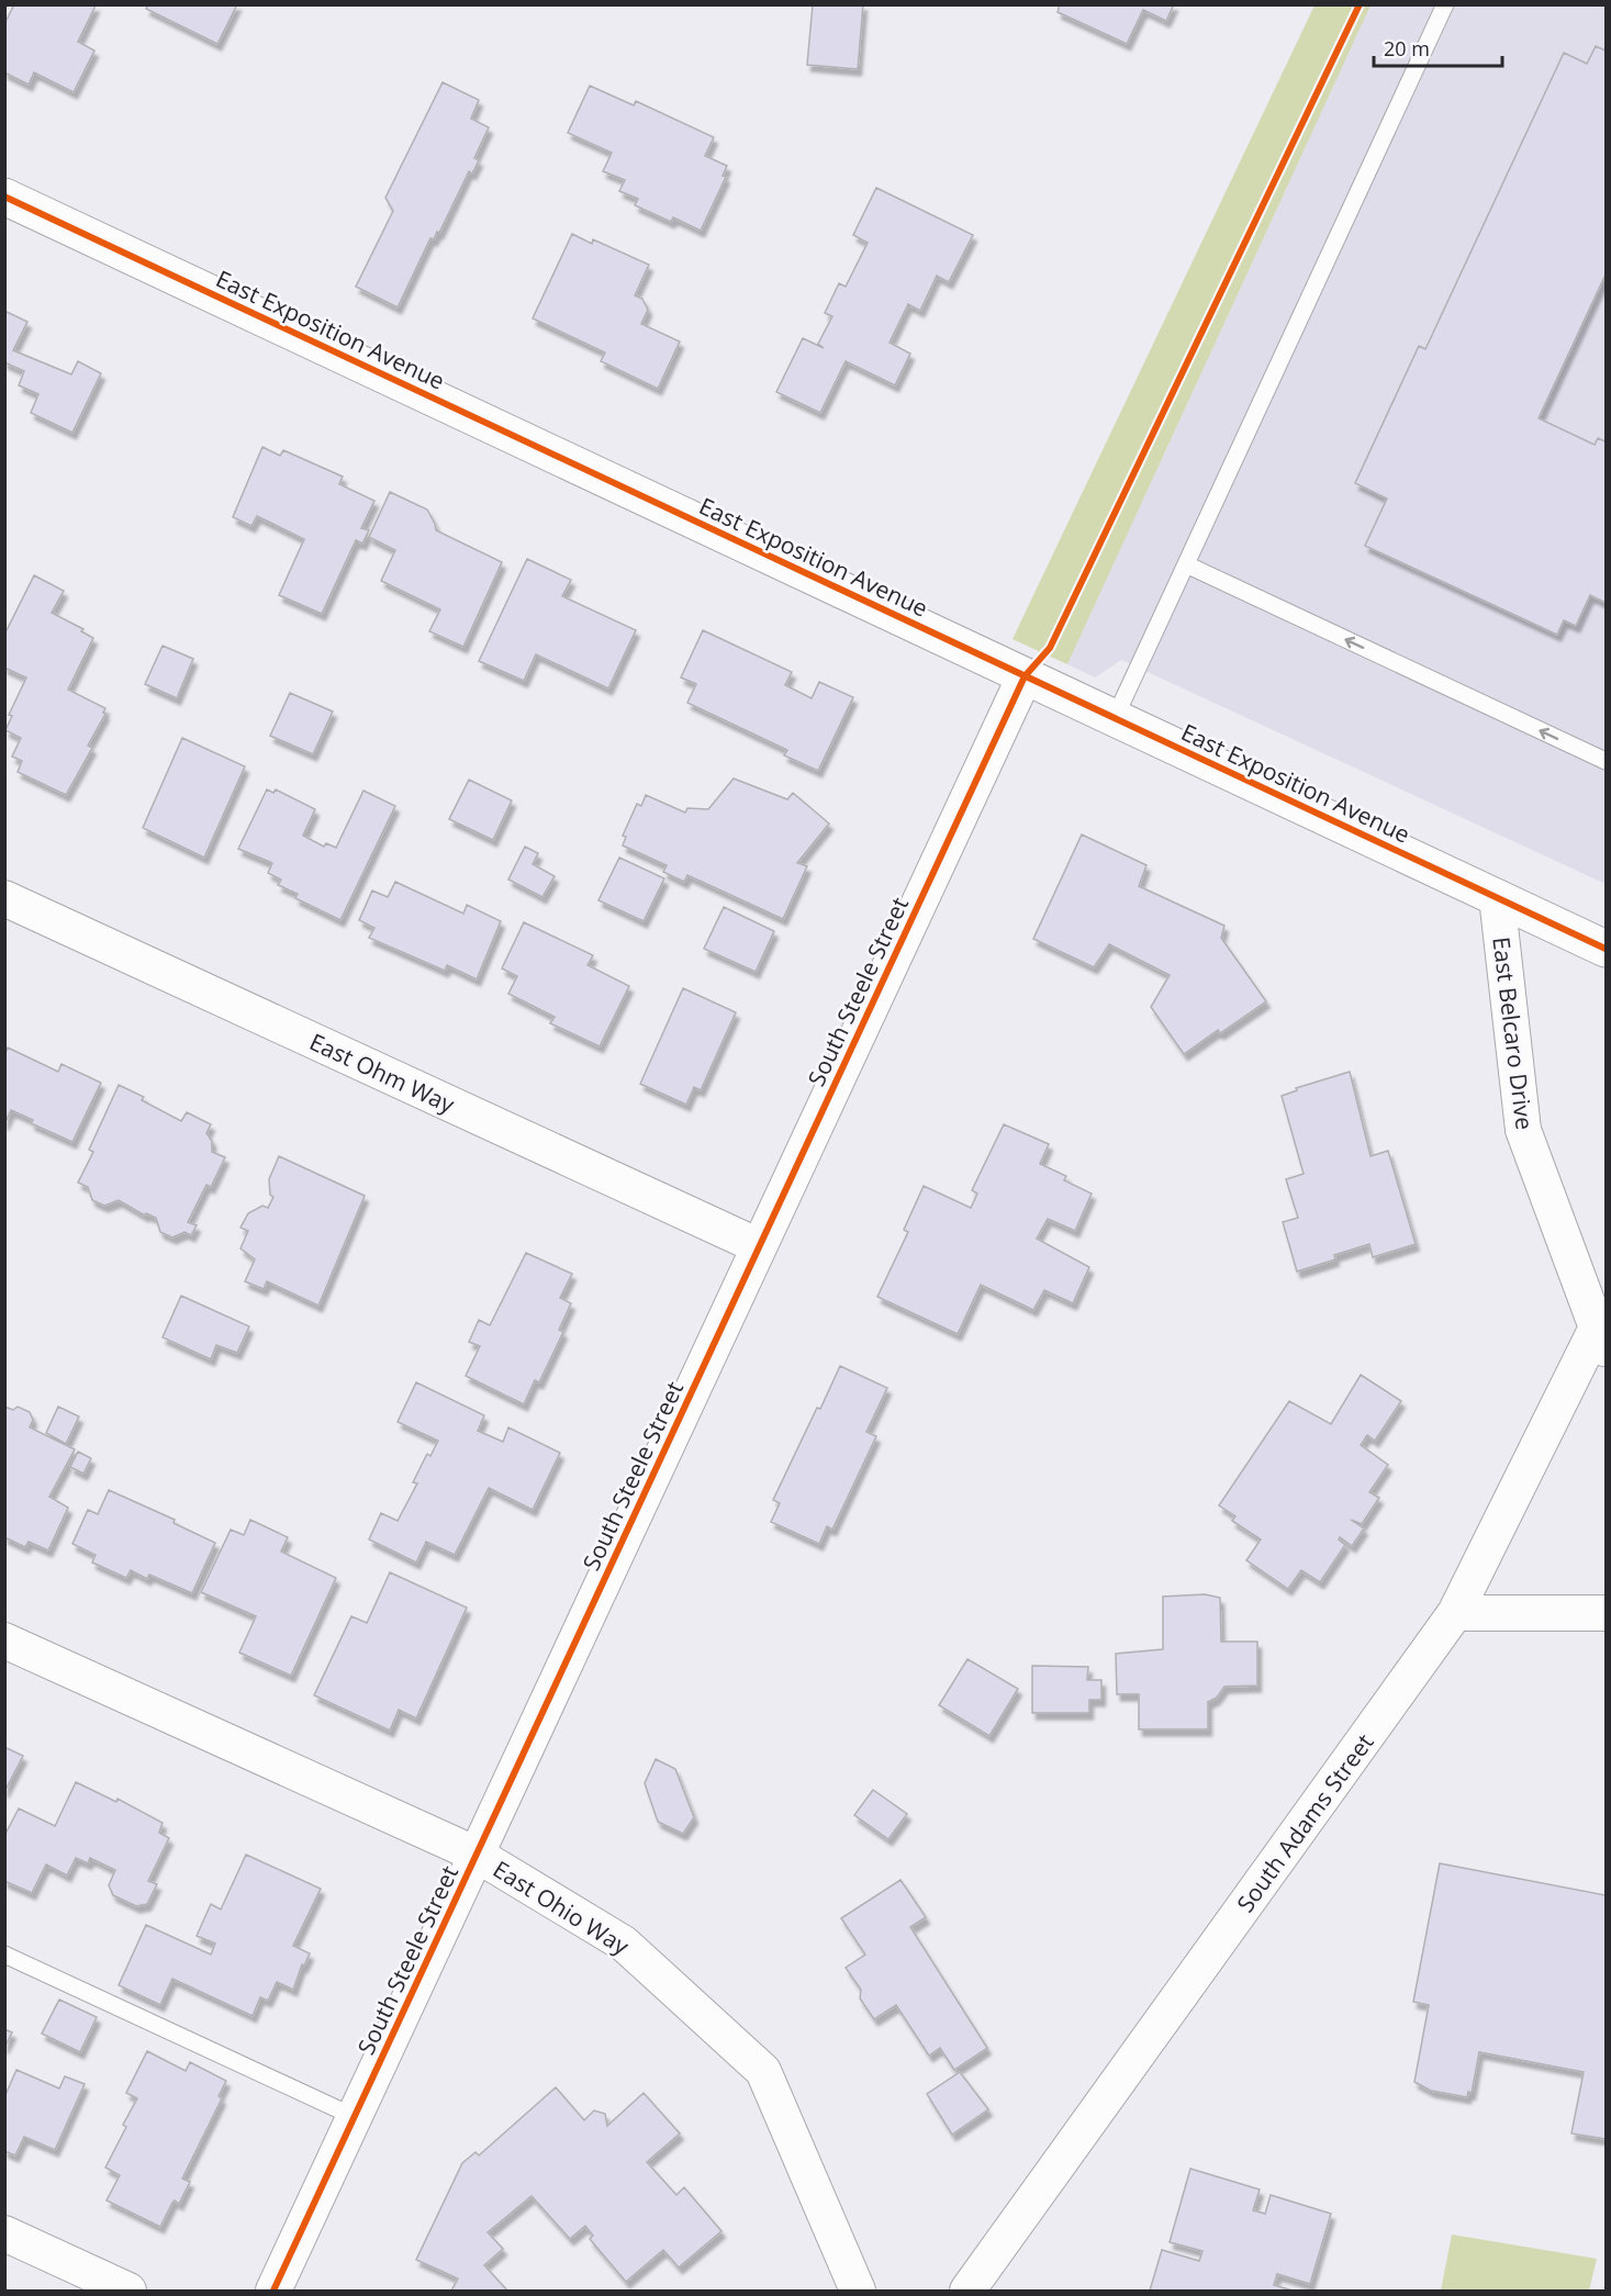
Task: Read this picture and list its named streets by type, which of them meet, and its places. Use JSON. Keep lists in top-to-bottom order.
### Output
{
  "streets": {
    "street": [
      "East Exposition Avenue",
      "South Steele Street",
      "East Belcaro Drive",
      "East Ohm Way",
      "South Adams Street",
      "East Ohio Way"
    ]
  },
  "crossings": [
    ["East Exposition Avenue", "South Steele Street"],
    ["East Exposition Avenue", "East Belcaro Drive"],
    ["South Steele Street", "East Ohm Way"],
    ["South Steele Street", "East Ohio Way"],
    ["East Belcaro Drive", "South Adams Street"]
  ],
  "scale_bar": "20 m"
}
